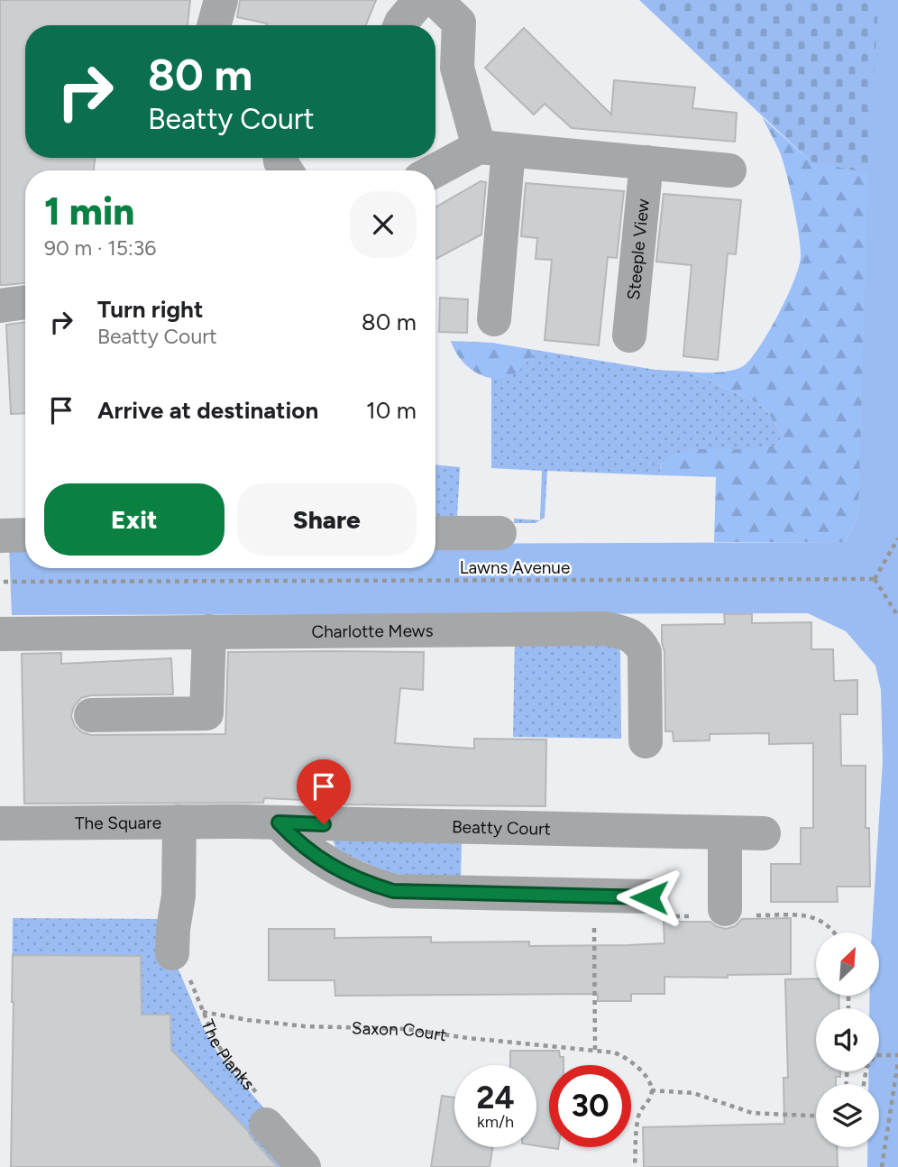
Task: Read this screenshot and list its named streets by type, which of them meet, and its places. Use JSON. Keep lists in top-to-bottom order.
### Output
{
  "streets": {
    "street": [
      "Steeple View",
      "Charlotte Mews",
      "The Square",
      "Beatty Court"
    ],
    "path": ["Lawns Avenue", "Saxon Court", "The Planks"]
  },
  "crossings": [
    ["The Square", "Beatty Court"],
    ["The Square", "The Planks"],
    ["Saxon Court", "The Planks"]
  ],
  "north": "top right",
  "page": {
    "turn": ["80 m", "Beatty Court"],
    "heading": ["1 min", "90 m · 15:36"],
    "list": [
      {
        "name": "Turn right",
        "note": "Beatty Court",
        "value": "80 m"
      },
      {
        "name": "Arrive at destination",
        "value": "10 m"
      }
    ],
    "buttons": ["Exit", "Share"],
    "speed": "24 km/h",
    "limit": "30"
  }
}
